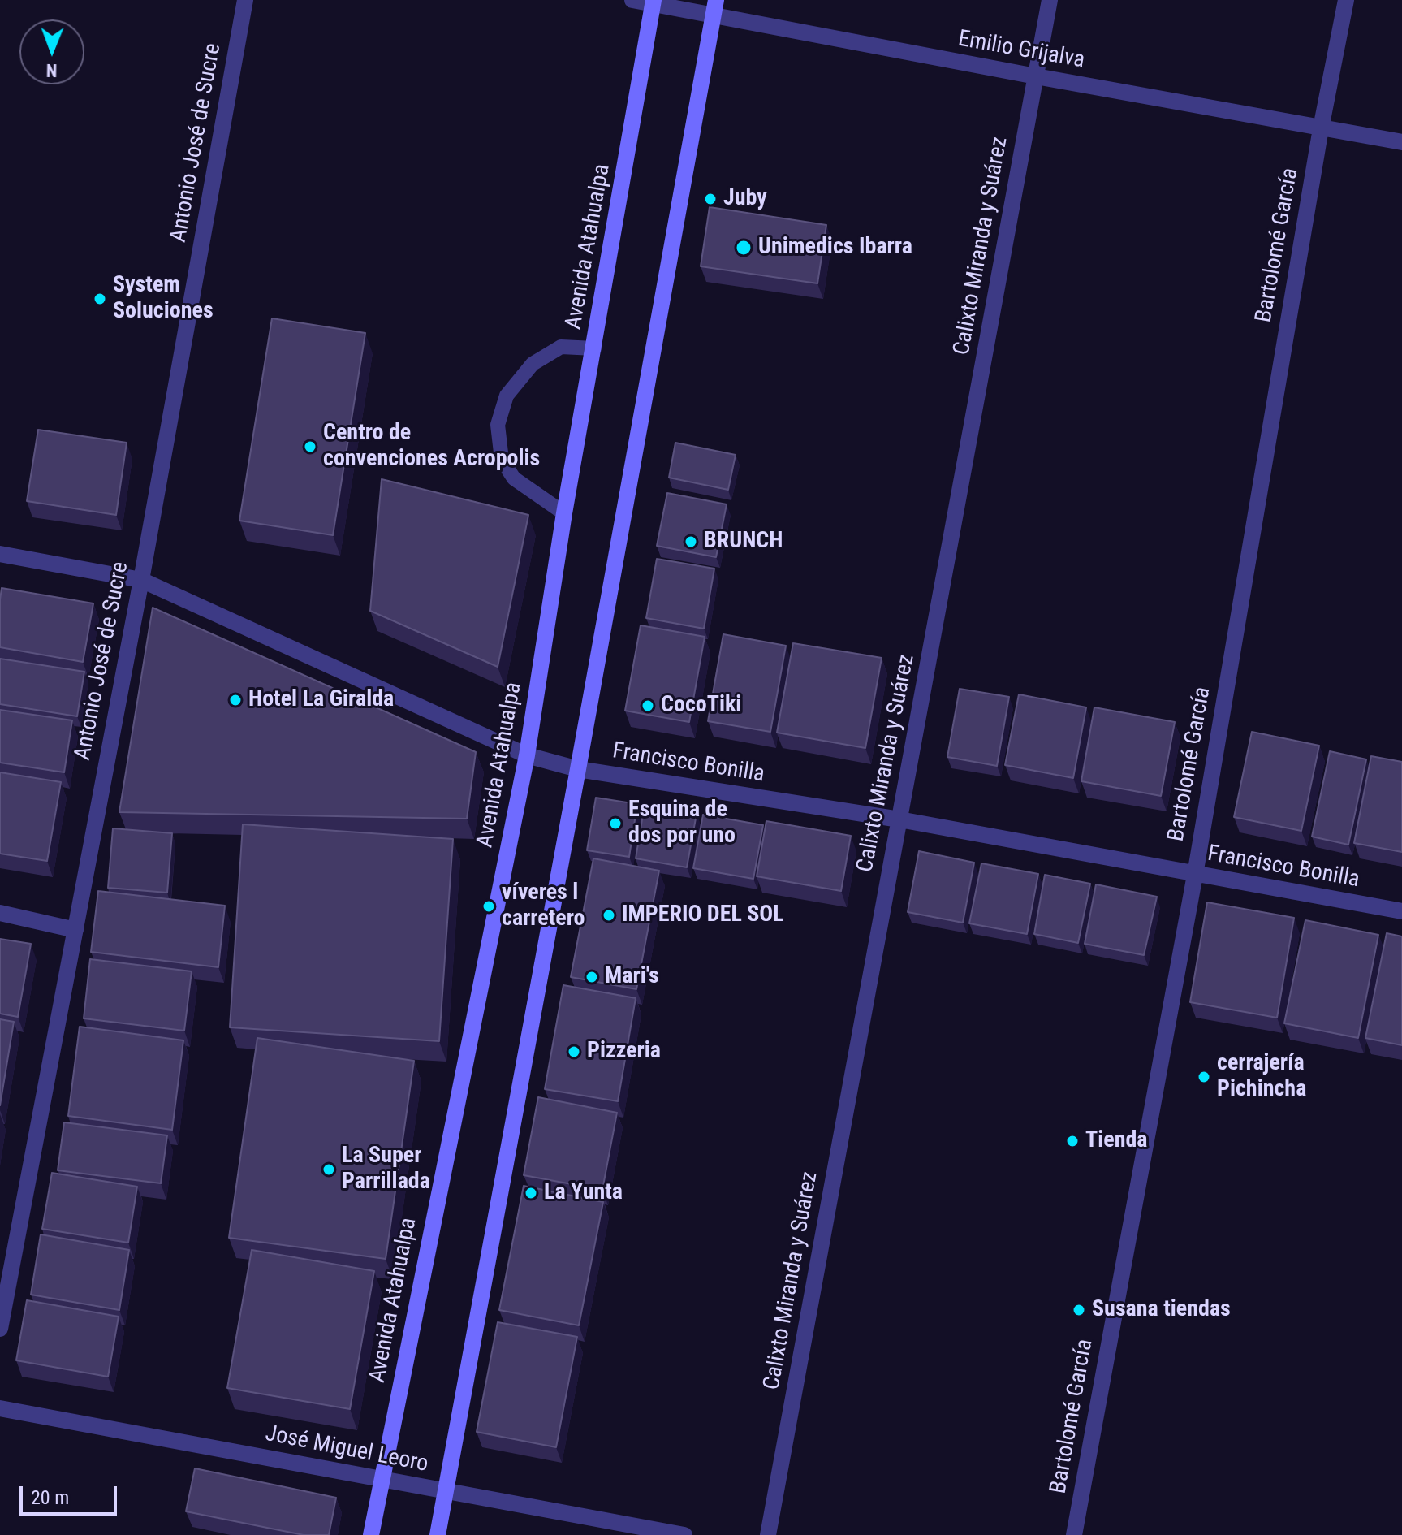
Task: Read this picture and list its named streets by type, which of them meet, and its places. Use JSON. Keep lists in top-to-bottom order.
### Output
{
  "streets": {
    "main road": ["Avenida Atahualpa"],
    "street": [
      "Emilio Grijalva",
      "Antonio José de Sucre",
      "Bartolomé García",
      "Calixto Miranda y Suárez",
      "Francisco Bonilla",
      "José Miguel Leoro"
    ]
  },
  "crossings": [
    ["Emilio Grijalva", "Bartolomé García"],
    ["Emilio Grijalva", "Calixto Miranda y Suárez"],
    ["Emilio Grijalva", "Avenida Atahualpa"],
    ["Antonio José de Sucre", "Francisco Bonilla"],
    ["Bartolomé García", "Francisco Bonilla"],
    ["Calixto Miranda y Suárez", "Francisco Bonilla"],
    ["Avenida Atahualpa", "Francisco Bonilla"],
    ["Avenida Atahualpa", "José Miguel Leoro"]
  ],
  "places": [
    "Juby",
    "Unimedics Ibarra",
    "System Soluciones",
    "Centro de convenciones Acropolis",
    "BRUNCH",
    "Hotel La Giralda",
    "CocoTiki",
    "Esquina de dos por uno",
    "víveres l carretero",
    "IMPERIO DEL SOL",
    "Mari's",
    "Pizzeria",
    "cerrajería Pichincha",
    "Tienda",
    "La Super Parrillada",
    "La Yunta",
    "Susana tiendas"
  ],
  "scale_bar": "20 m",
  "north": "bottom"
}
